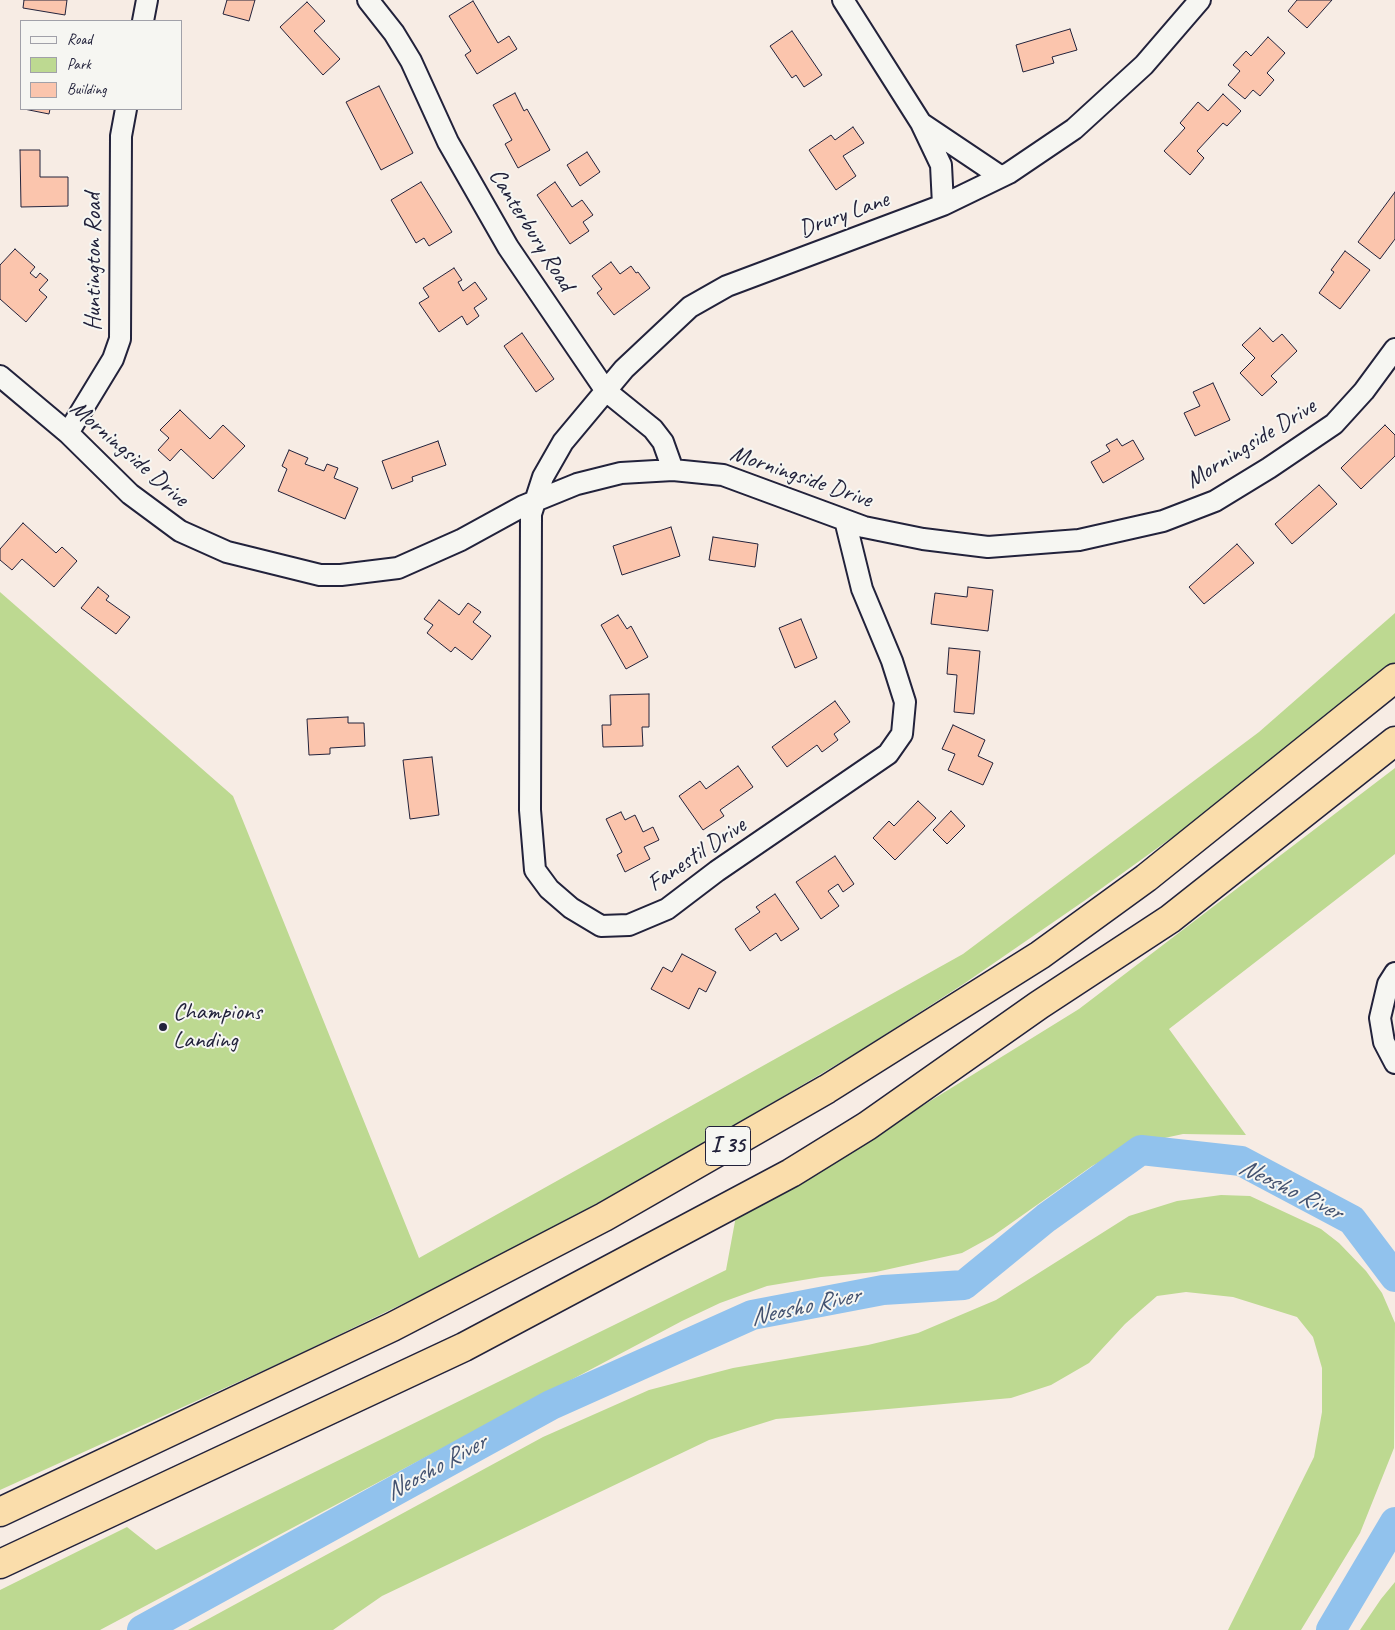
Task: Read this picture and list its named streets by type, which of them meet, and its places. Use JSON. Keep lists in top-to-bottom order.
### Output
{
  "streets": {
    "highway": ["I 35"],
    "street": [
      "Drury Lane",
      "Canterbury Road",
      "Huntington Road",
      "Morningside Drive",
      "Fanestil Drive"
    ]
  },
  "crossings": [
    ["Drury Lane", "Canterbury Road"],
    ["Drury Lane", "Morningside Drive"],
    ["Drury Lane", "Fanestil Drive"],
    ["Canterbury Road", "Morningside Drive"],
    ["Huntington Road", "Morningside Drive"],
    ["Morningside Drive", "Fanestil Drive"]
  ],
  "water": ["Neosho River"],
  "places": ["Champions Landing"],
  "legend": ["Road", "Park", "Building"]
}
